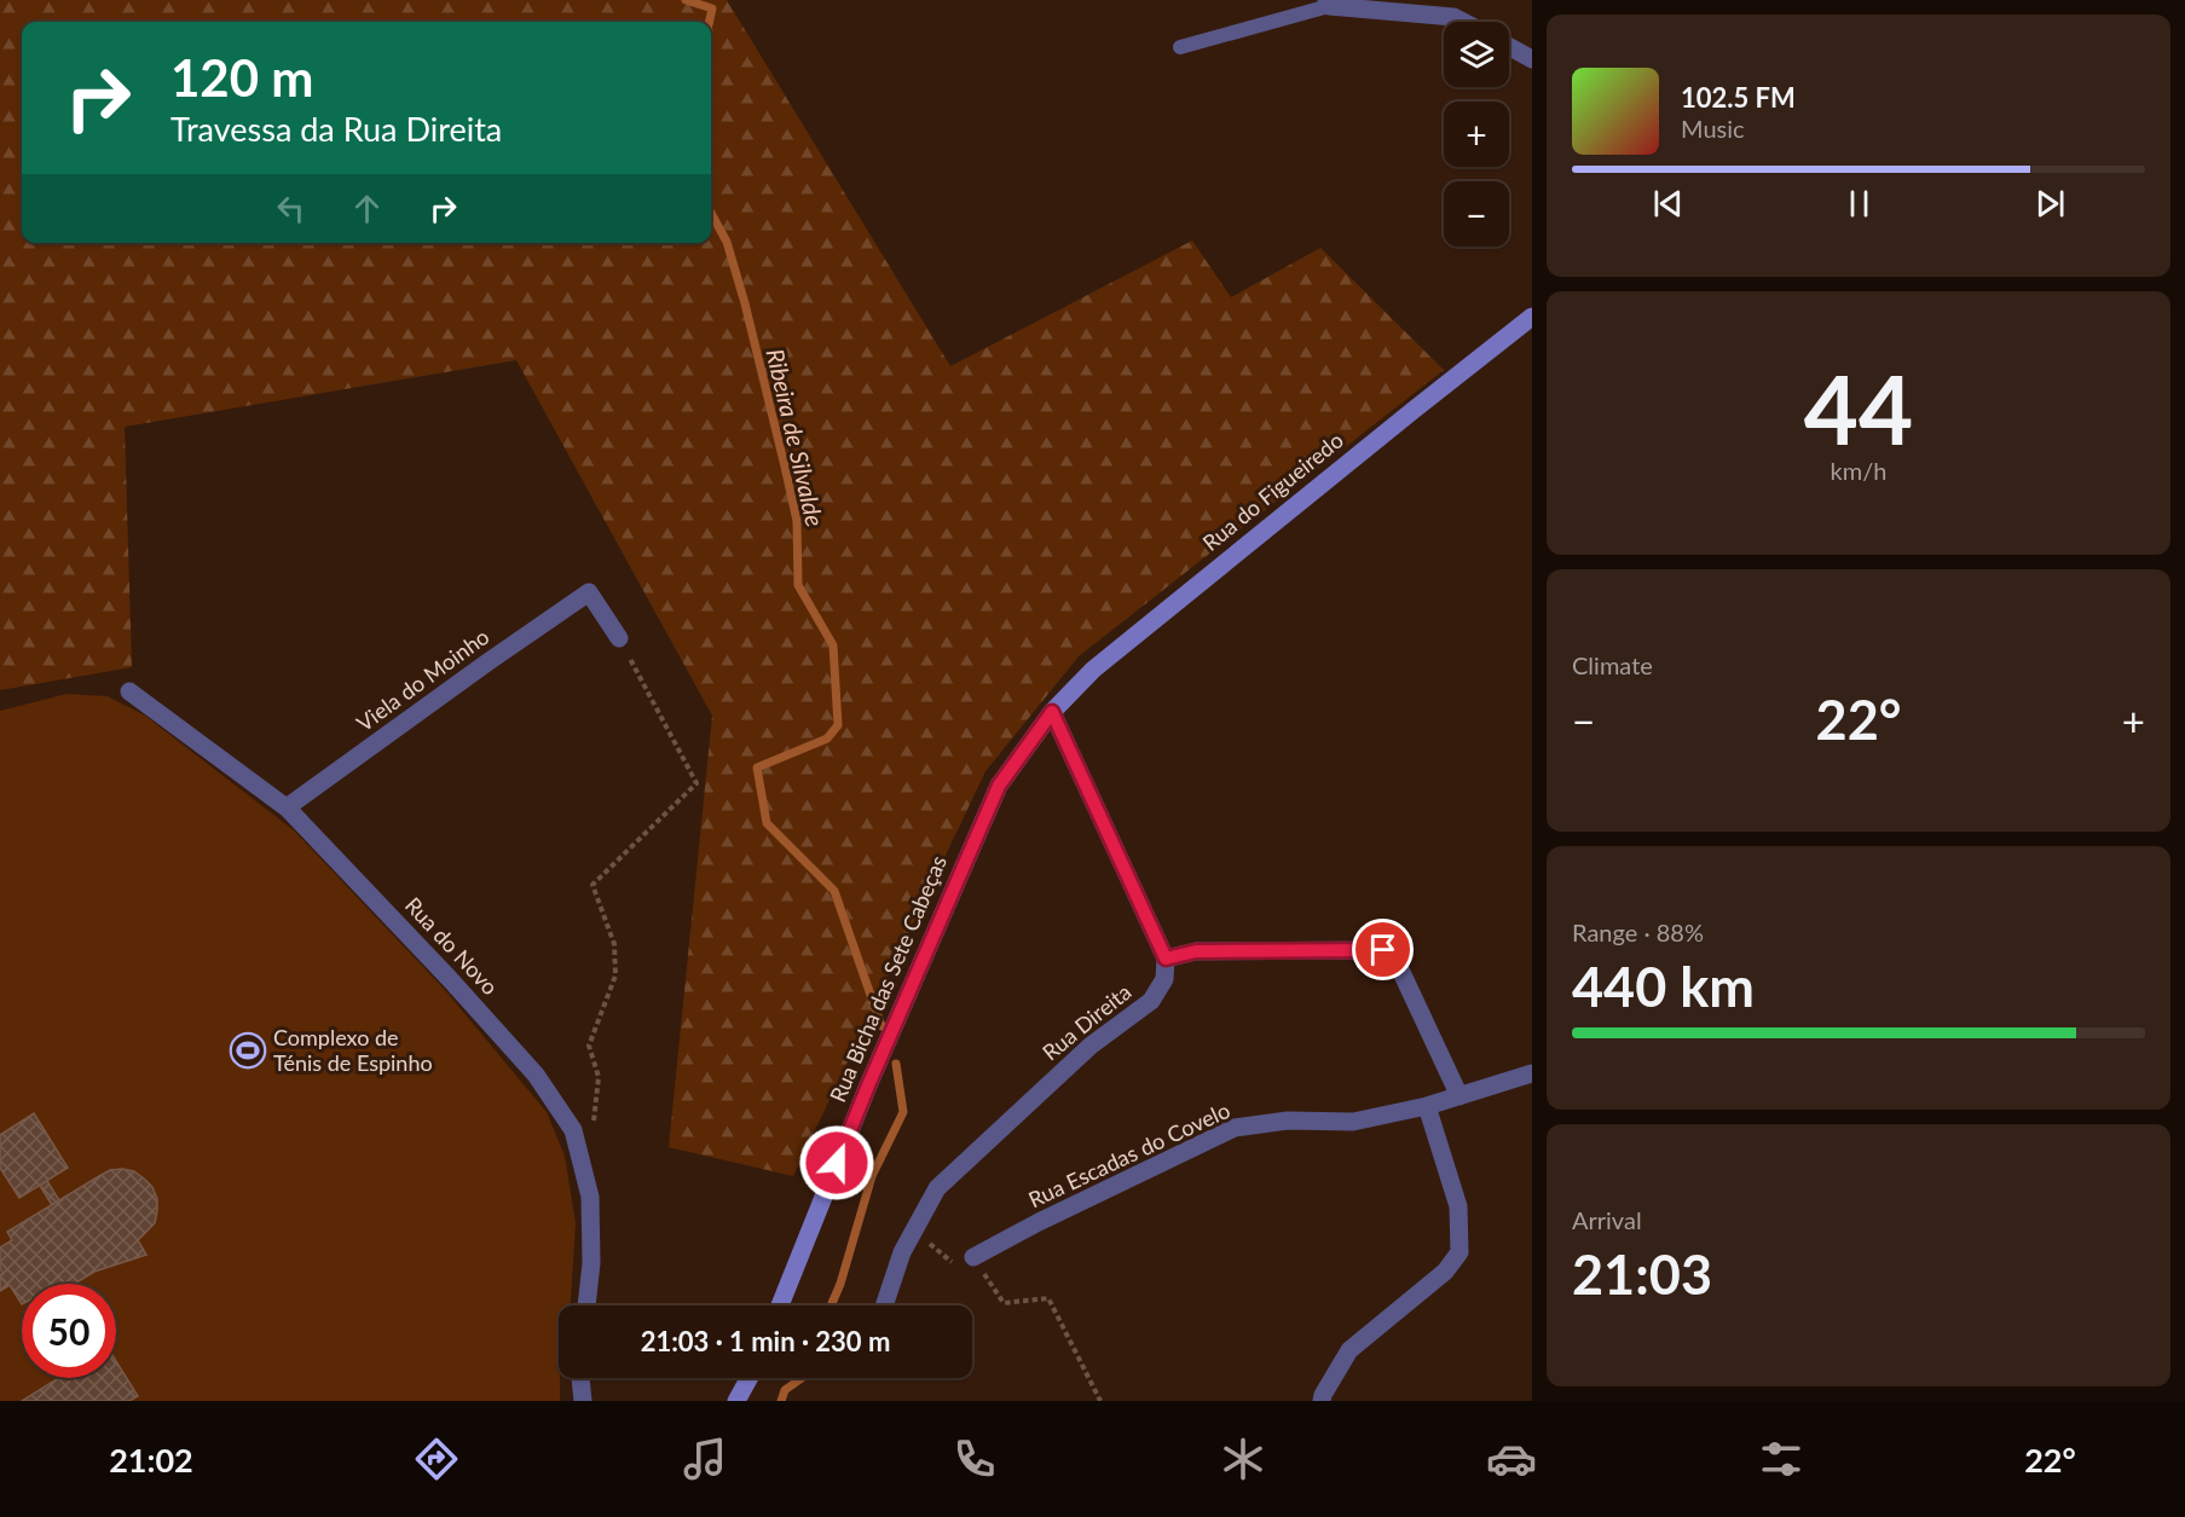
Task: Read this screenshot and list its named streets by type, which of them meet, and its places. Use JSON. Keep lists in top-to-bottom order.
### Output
{
  "streets": {
    "main road": ["Rua do Figueiredo", "Rua Bicha das Sete Cabeças"],
    "street": [
      "Viela do Moinho",
      "Rua do Novo",
      "Rua Direita",
      "Rua Escadas do Covelo"
    ]
  },
  "crossings": [
    ["Rua do Figueiredo", "Rua Bicha das Sete Cabeças"],
    ["Viela do Moinho", "Rua do Novo"]
  ],
  "water": ["Ribeira de Silvalde"],
  "places": {
    "sports": ["Complexo de Ténis de Espinho"]
  },
  "page": {
    "map_buttons": ["+", "−"],
    "turn": ["120 m", "Travessa da Rua Direita"],
    "song": ["102.5 FM", "Music"],
    "tile": [
      ["44", "km/h"],
      "Climate",
      ["Range · 88%", "440 km"],
      ["Arrival", "21:03"]
    ],
    "heat": ["−", "22°", "+"],
    "limit": "50",
    "trip": "21:03 · 1 min · 230 m",
    "tabs": ["21:02", "22°"]
  }
}
